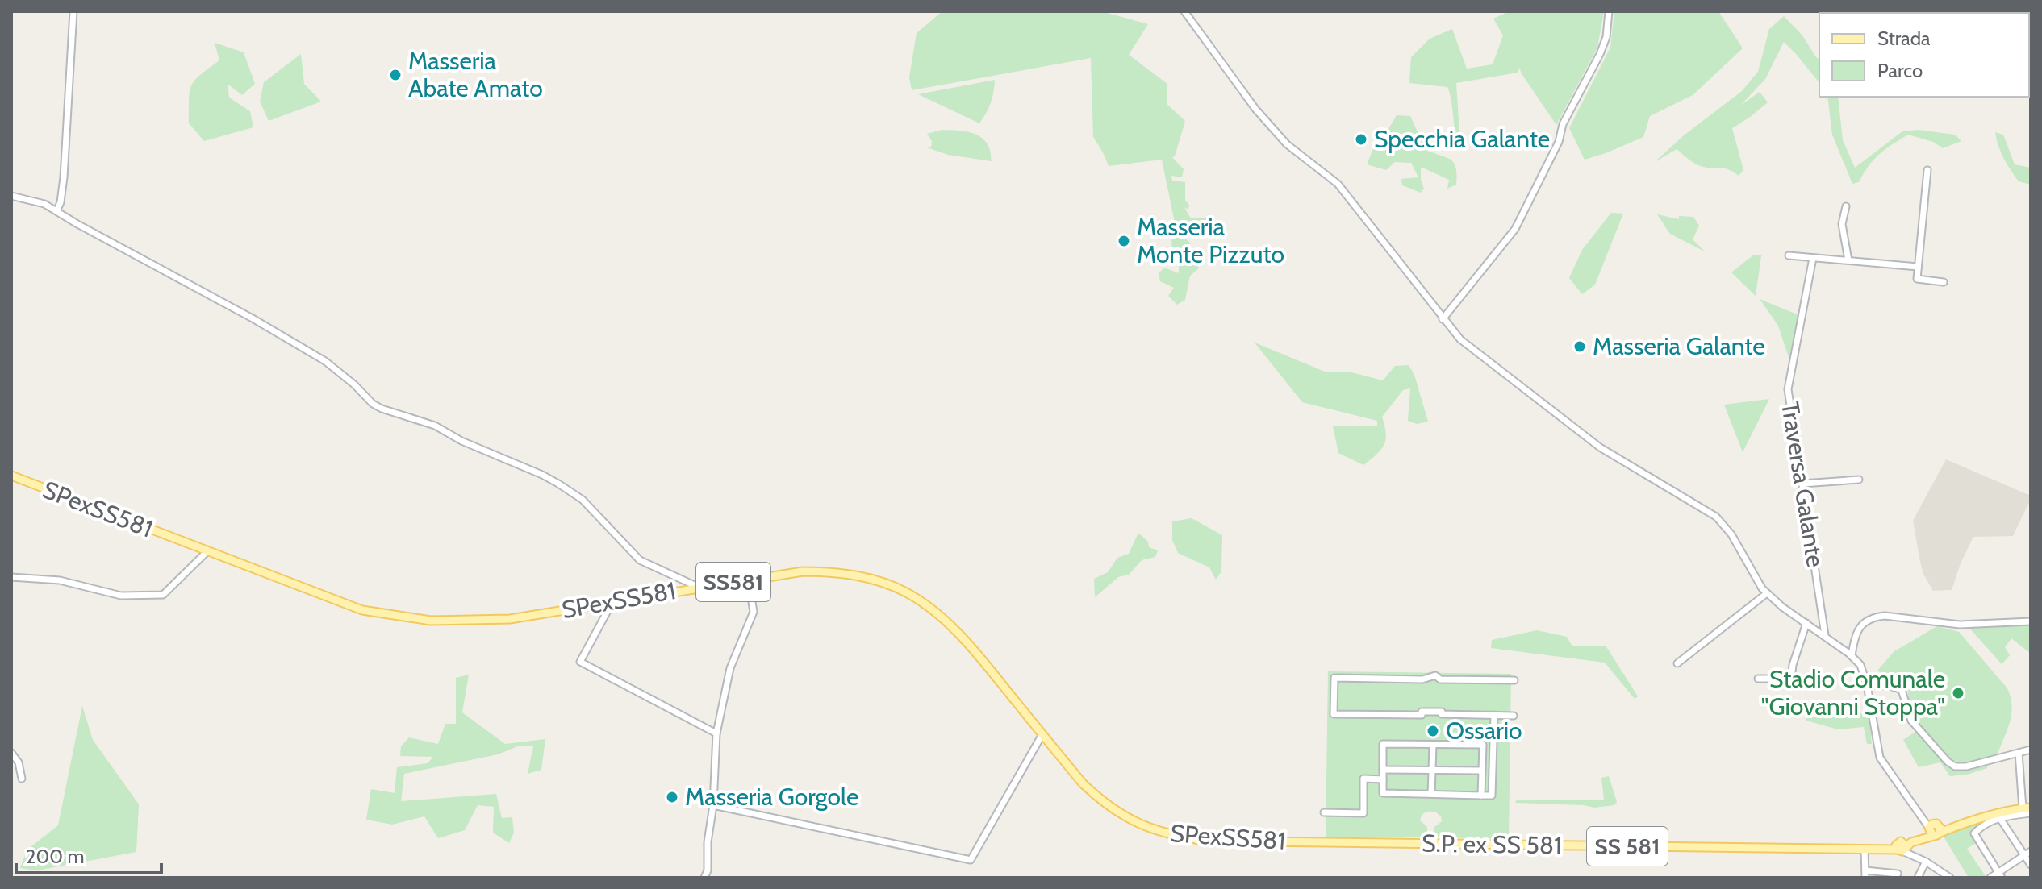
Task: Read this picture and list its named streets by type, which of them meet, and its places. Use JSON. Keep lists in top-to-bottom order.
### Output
{
  "streets": {
    "main road": [
      "SPexSS581",
      "SS581",
      "S.P. ex SS 581",
      "SS 581"
    ],
    "street": ["Traversa Galante"]
  },
  "crossings": [
    ["SPexSS581", "S.P. ex SS 581"]
  ],
  "places": [
    "Masseria Abate Amato",
    "Specchia Galante",
    "Masseria Monte Pizzuto",
    "Masseria Galante",
    "Stadio Comunale \"Giovanni Stoppa\"",
    "Ossario",
    "Masseria Gorgole"
  ],
  "legend": ["Strada", "Parco"],
  "scale_bar": "200 m"
}
